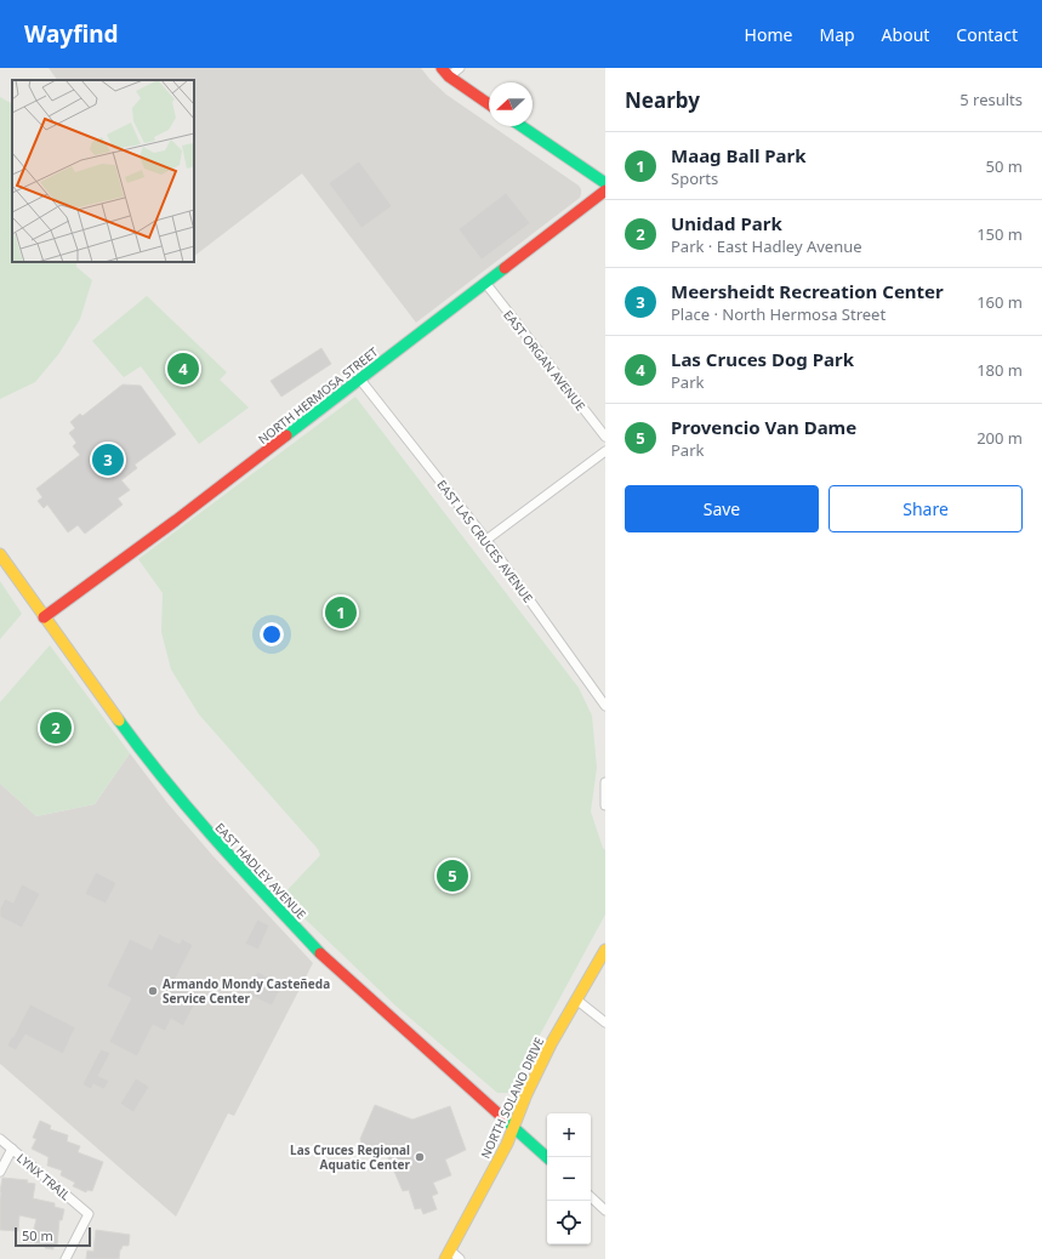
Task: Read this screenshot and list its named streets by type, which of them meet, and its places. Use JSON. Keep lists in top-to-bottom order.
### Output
{
  "streets": {
    "street": [
      "EAST ORGAN AVENUE",
      "NORTH HERMOSA STREET",
      "EAST LAS CRUCES AVENUE",
      "EAST HADLEY AVENUE",
      "NORTH SOLANO DRIVE",
      "LYNX TRAIL"
    ]
  },
  "crossings": [
    ["EAST ORGAN AVENUE", "NORTH HERMOSA STREET"],
    ["NORTH HERMOSA STREET", "EAST LAS CRUCES AVENUE"],
    ["NORTH HERMOSA STREET", "EAST HADLEY AVENUE"],
    ["EAST HADLEY AVENUE", "NORTH SOLANO DRIVE"]
  ],
  "places": ["Armando Mondy Casteñeda Service Center", "Las Cruces Regional Aquatic Center"],
  "scale_bar": "50 m",
  "north": "left",
  "page": {
    "header": "Wayfind",
    "nav": [
      "Home",
      "Map",
      "About",
      "Contact"
    ],
    "heading": ["Nearby", "5 results"],
    "list": [
      {
        "mark": "1",
        "name": "Maag Ball Park",
        "note": "Sports",
        "value": "50 m"
      },
      {
        "mark": "2",
        "name": "Unidad Park",
        "note": "Park · East Hadley Avenue",
        "value": "150 m"
      },
      {
        "mark": "3",
        "name": "Meersheidt Recreation Center",
        "note": "Place · North Hermosa Street",
        "value": "160 m"
      },
      {
        "mark": "4",
        "name": "Las Cruces Dog Park",
        "note": "Park",
        "value": "180 m"
      },
      {
        "mark": "5",
        "name": "Provencio Van Dame",
        "note": "Park",
        "value": "200 m"
      }
    ],
    "pins": [
      "4",
      "3",
      "1",
      "2",
      "5"
    ],
    "buttons": ["Save", "Share"],
    "map_buttons": ["+", "−"],
    "scale": "50 m"
  }
}
